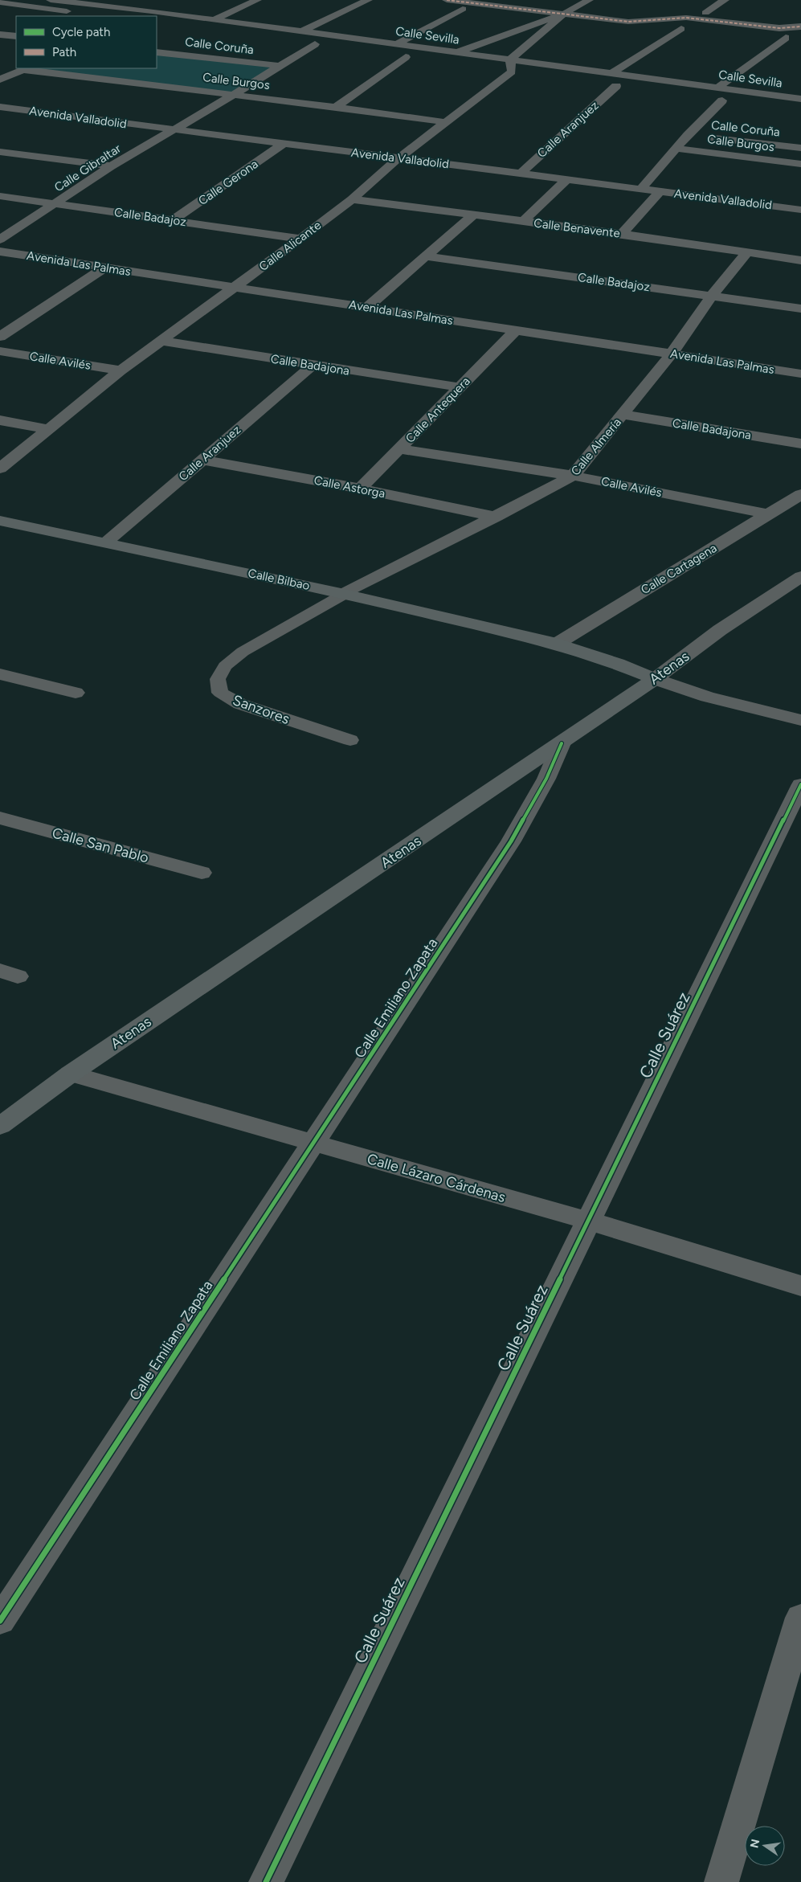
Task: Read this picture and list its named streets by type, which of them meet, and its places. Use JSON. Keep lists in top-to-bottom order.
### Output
{
  "streets": {
    "street": [
      "Calle Sevilla",
      "Calle Coruña",
      "Calle Burgos",
      "Avenida Valladolid",
      "Calle Aranjuez",
      "Calle Gibraltar",
      "Calle Gerona",
      "Calle Badajoz",
      "Calle Benavente",
      "Calle Alicante",
      "Avenida Las Palmas",
      "Calle Avilés",
      "Calle Badajona",
      "Calle Antequera",
      "Calle Almería",
      "Calle Astorga",
      "Calle Cartagena",
      "Calle Bilbao",
      "Atenas",
      "Calle San Pablo",
      "Calle Emiliano Zapata",
      "Calle Suárez",
      "Calle Lázaro Cárdenas"
    ],
    "lane": ["Sanzores"]
  },
  "crossings": [
    ["Calle Sevilla", "Calle Coruña"],
    ["Calle Coruña", "Calle Gibraltar"],
    ["Calle Burgos", "Calle Gibraltar"],
    ["Calle Burgos", "Calle Alicante"],
    ["Avenida Valladolid", "Calle Aranjuez"],
    ["Avenida Valladolid", "Calle Gibraltar"],
    ["Avenida Valladolid", "Calle Gerona"],
    ["Avenida Valladolid", "Calle Alicante"],
    ["Calle Aranjuez", "Calle Badajona"],
    ["Calle Aranjuez", "Calle Astorga"],
    ["Calle Aranjuez", "Calle Bilbao"],
    ["Calle Gibraltar", "Calle Badajoz"],
    ["Calle Gerona", "Calle Badajoz"],
    ["Calle Badajoz", "Calle Alicante"],
    ["Calle Badajoz", "Calle Almería"],
    ["Calle Benavente", "Calle Alicante"],
    ["Calle Benavente", "Calle Almería"],
    ["Calle Alicante", "Avenida Las Palmas"],
    ["Calle Alicante", "Calle Avilés"],
    ["Calle Alicante", "Calle Badajona"],
    ["Avenida Las Palmas", "Calle Antequera"],
    ["Avenida Las Palmas", "Calle Almería"],
    ["Calle Avilés", "Calle Antequera"],
    ["Calle Avilés", "Calle Almería"],
    ["Calle Avilés", "Calle Cartagena"],
    ["Calle Badajona", "Calle Antequera"],
    ["Calle Badajona", "Calle Almería"],
    ["Calle Antequera", "Calle Astorga"],
    ["Calle Almería", "Calle Astorga"],
    ["Calle Almería", "Calle Bilbao"],
    ["Calle Almería", "Sanzores"],
    ["Calle Cartagena", "Calle Bilbao"],
    ["Calle Bilbao", "Atenas"],
    ["Calle Bilbao", "Sanzores"],
    ["Atenas", "Calle Emiliano Zapata"],
    ["Atenas", "Calle Lázaro Cárdenas"],
    ["Calle Emiliano Zapata", "Calle Lázaro Cárdenas"],
    ["Calle Suárez", "Calle Lázaro Cárdenas"]
  ],
  "legend": ["Cycle path", "Path"],
  "north": "left"
}
